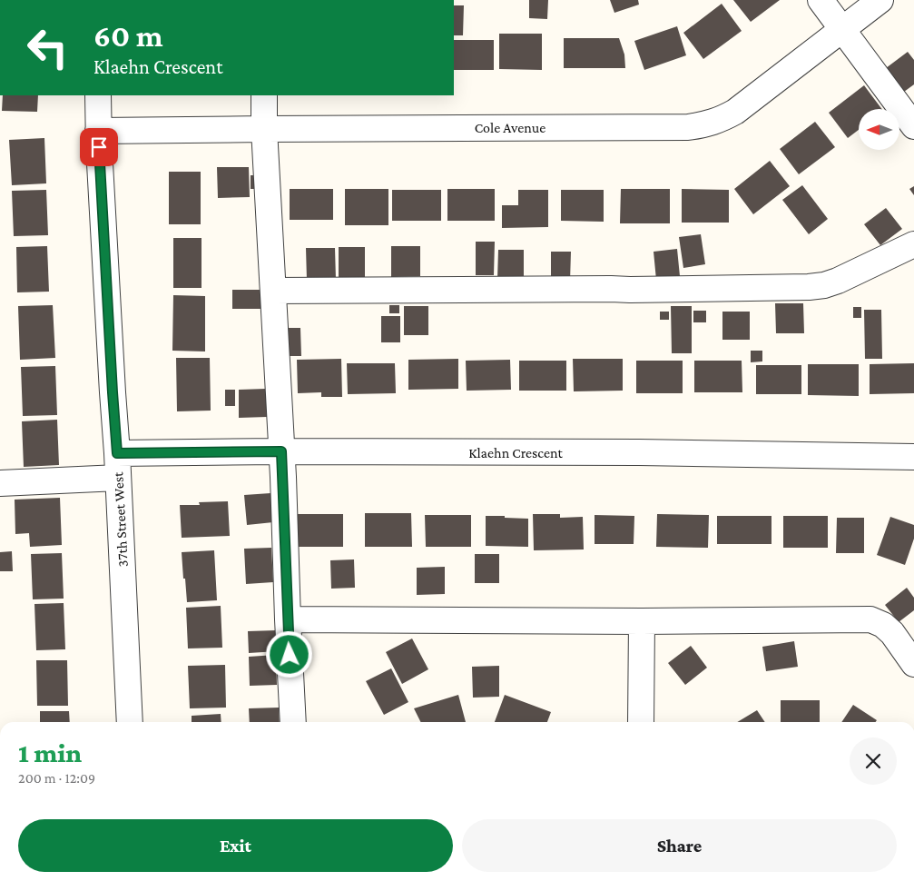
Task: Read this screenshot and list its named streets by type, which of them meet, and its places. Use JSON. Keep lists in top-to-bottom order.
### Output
{
  "streets": {
    "street": ["Cole Avenue", "Klaehn Crescent", "37th Street West"]
  },
  "crossings": [
    ["Cole Avenue", "37th Street West"],
    ["Klaehn Crescent", "37th Street West"]
  ],
  "north": "left",
  "page": {
    "turn": ["60 m", "Klaehn Crescent"],
    "heading": ["1 min", "200 m · 12:09"],
    "buttons": ["Exit", "Share"]
  }
}
